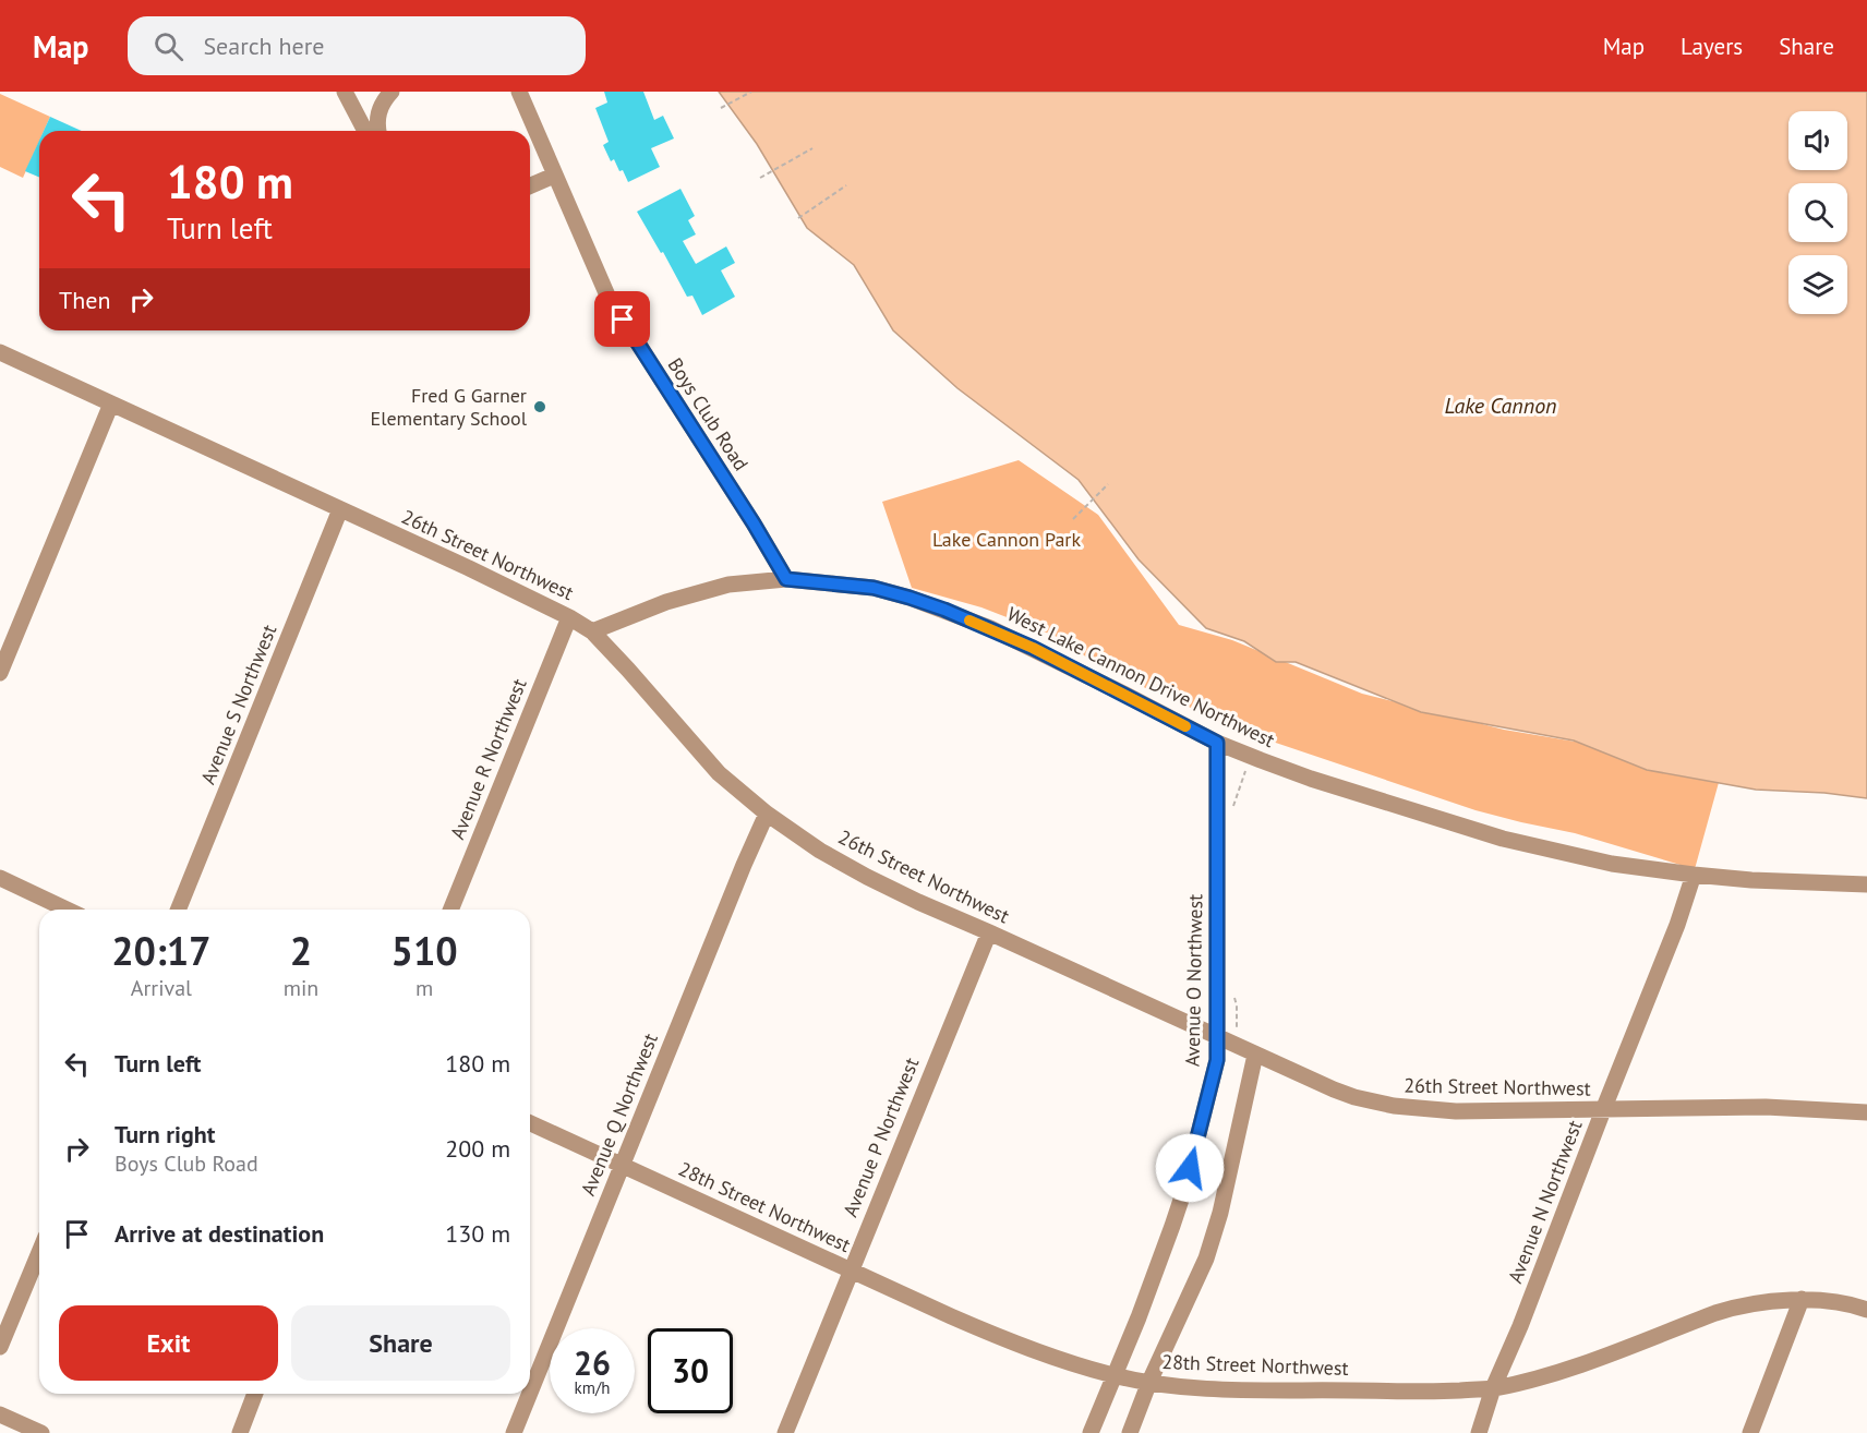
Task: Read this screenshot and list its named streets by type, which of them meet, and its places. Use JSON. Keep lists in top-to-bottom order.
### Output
{
  "streets": {
    "street": [
      "Boys Club Road",
      "26th Street Northwest",
      "West Lake Cannon Drive Northwest",
      "Avenue S Northwest",
      "Avenue R Northwest",
      "Avenue O Northwest",
      "Avenue Q Northwest",
      "Avenue P Northwest",
      "Avenue N Northwest",
      "28th Street Northwest"
    ]
  },
  "crossings": [
    ["Boys Club Road", "West Lake Cannon Drive Northwest"],
    ["26th Street Northwest", "West Lake Cannon Drive Northwest"],
    ["26th Street Northwest", "Avenue S Northwest"],
    ["26th Street Northwest", "Avenue R Northwest"],
    ["26th Street Northwest", "Avenue O Northwest"],
    ["26th Street Northwest", "Avenue Q Northwest"],
    ["26th Street Northwest", "Avenue P Northwest"],
    ["26th Street Northwest", "Avenue N Northwest"],
    ["West Lake Cannon Drive Northwest", "Avenue O Northwest"],
    ["West Lake Cannon Drive Northwest", "Avenue N Northwest"],
    ["Avenue O Northwest", "28th Street Northwest"],
    ["Avenue Q Northwest", "28th Street Northwest"],
    ["Avenue P Northwest", "28th Street Northwest"],
    ["Avenue N Northwest", "28th Street Northwest"]
  ],
  "water": ["Lake Cannon"],
  "parks": ["Lake Cannon Park"],
  "places": ["Fred G Garner Elementary School"],
  "page": {
    "header": "Map",
    "search": "Search here",
    "nav": ["Map", "Layers", "Share"],
    "turn": ["180 m", "Turn left"],
    "then": "Then",
    "eta": [
      "20:17",
      "Arrival",
      "2",
      "min",
      "510",
      "m"
    ],
    "list": [
      {
        "name": "Turn left",
        "value": "180 m"
      },
      {
        "name": "Turn right",
        "note": "Boys Club Road",
        "value": "200 m"
      },
      {
        "name": "Arrive at destination",
        "value": "130 m"
      }
    ],
    "buttons": ["Exit", "Share"],
    "speed": "26 km/h",
    "limit": "30"
  }
}
